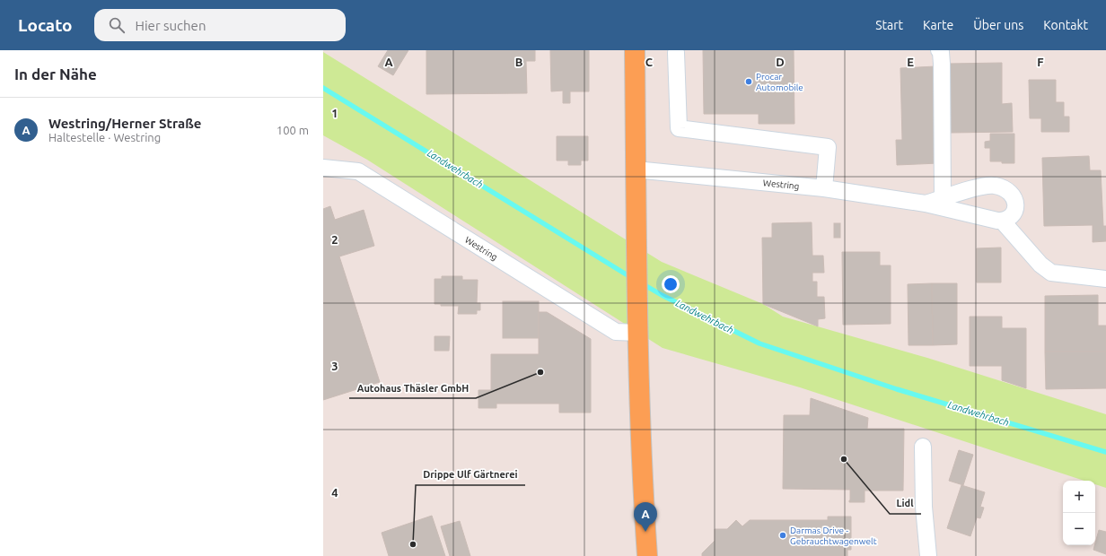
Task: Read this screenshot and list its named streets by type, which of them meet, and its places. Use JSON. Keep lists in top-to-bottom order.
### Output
{
  "streets": {
    "street": ["Westring"]
  },
  "water": ["Landwehrbach"],
  "places": [
    "Procar Automobile",
    "Autohaus Thäsler GmbH",
    "Lidl",
    "Darmas Drive - Gebrauchtwagenwelt",
    "Drippe Ulf Gärtnerei"
  ],
  "page": {
    "header": "Locato",
    "search": "Hier suchen",
    "nav": [
      "Start",
      "Karte",
      "Über uns",
      "Kontakt"
    ],
    "heading": "In der Nähe",
    "list": [
      {
        "mark": "A",
        "name": "Westring/Herner Straße",
        "note": "Haltestelle · Westring",
        "value": "100 m"
      }
    ],
    "map_buttons": ["+", "−"],
    "pins": "A"
  },
  "grid": {
    "columns": [
      "A",
      "B",
      "C",
      "D",
      "E",
      "F"
    ],
    "rows": [
      "1",
      "2",
      "3",
      "4"
    ]
  }
}
